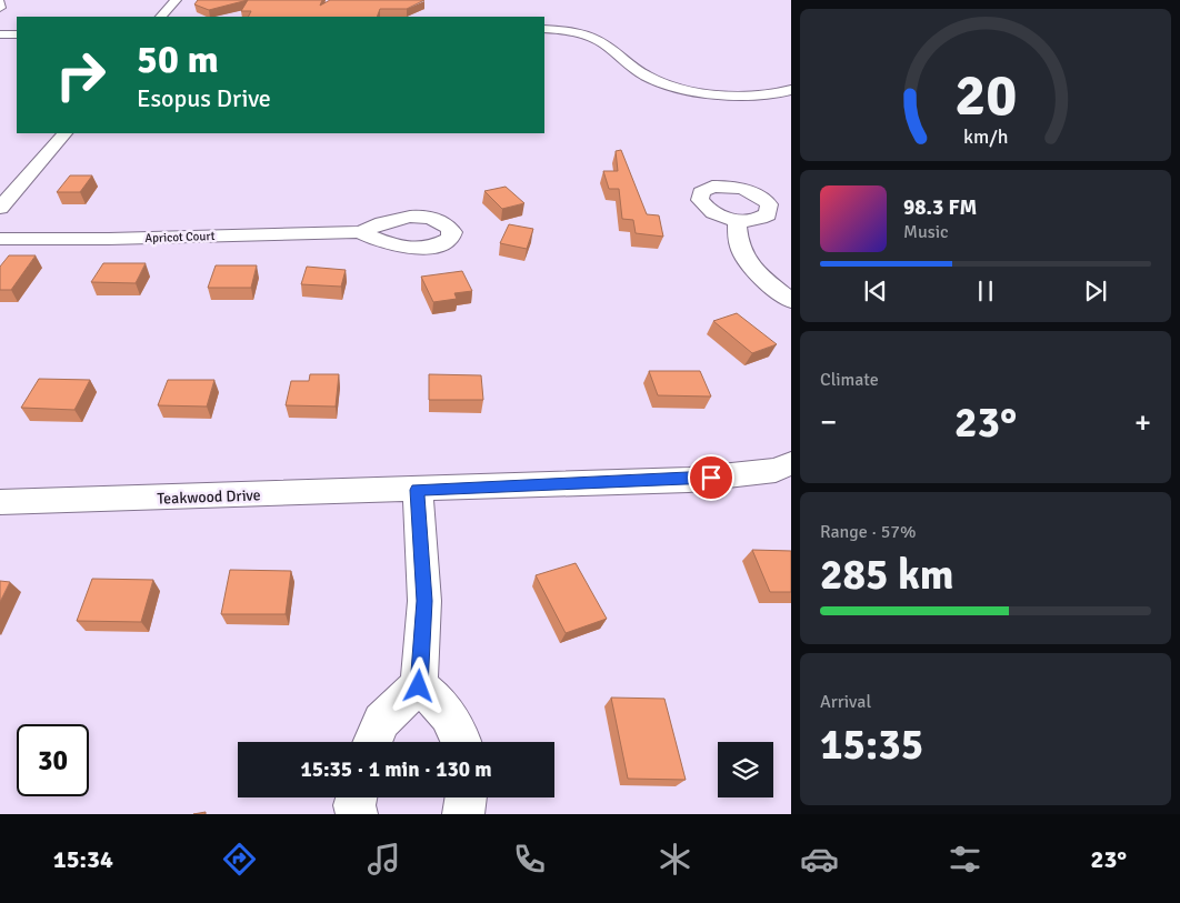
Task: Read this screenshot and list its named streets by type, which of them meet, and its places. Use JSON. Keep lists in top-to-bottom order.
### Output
{
  "streets": {
    "street": ["Apricot Court", "Teakwood Drive"]
  },
  "page": {
    "turn": ["50 m", "Esopus Drive"],
    "song": ["98.3 FM", "Music"],
    "tile": [
      "Climate",
      ["Range · 57%", "285 km"],
      ["Arrival", "15:35"]
    ],
    "heat": ["−", "23°", "+"],
    "limit": "30",
    "trip": "15:35 · 1 min · 130 m",
    "tabs": ["15:34", "23°"],
    "gauge": ["20", "km/h"]
  }
}
